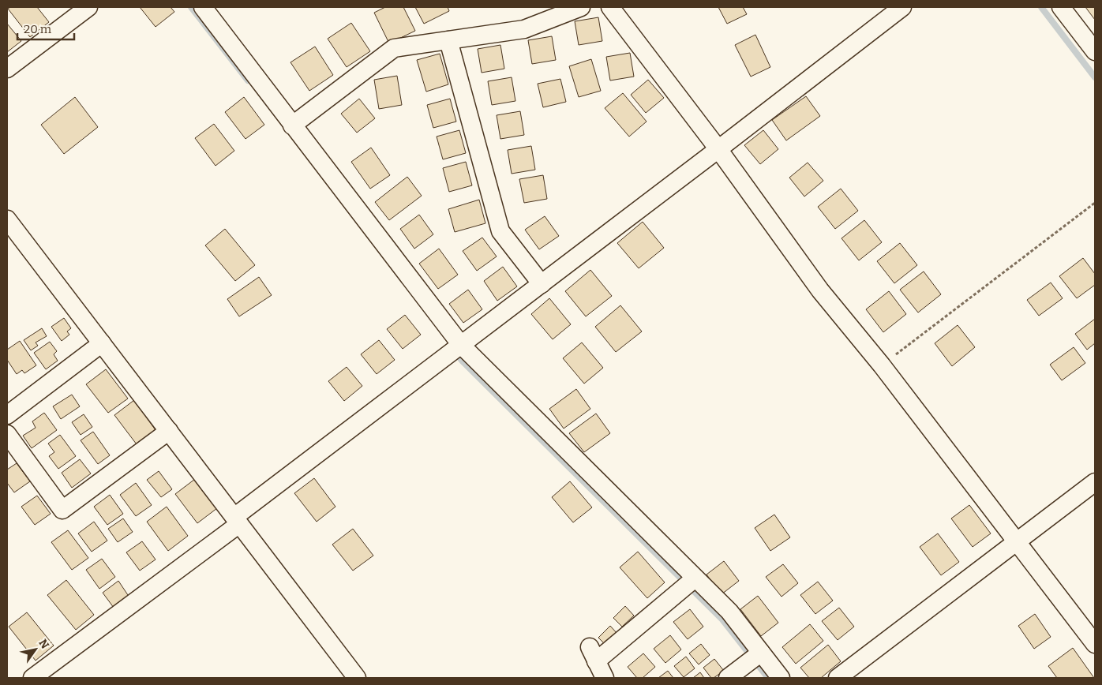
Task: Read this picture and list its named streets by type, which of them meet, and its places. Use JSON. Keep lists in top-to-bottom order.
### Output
{
  "scale_bar": "20 m",
  "north": "top right"
}
